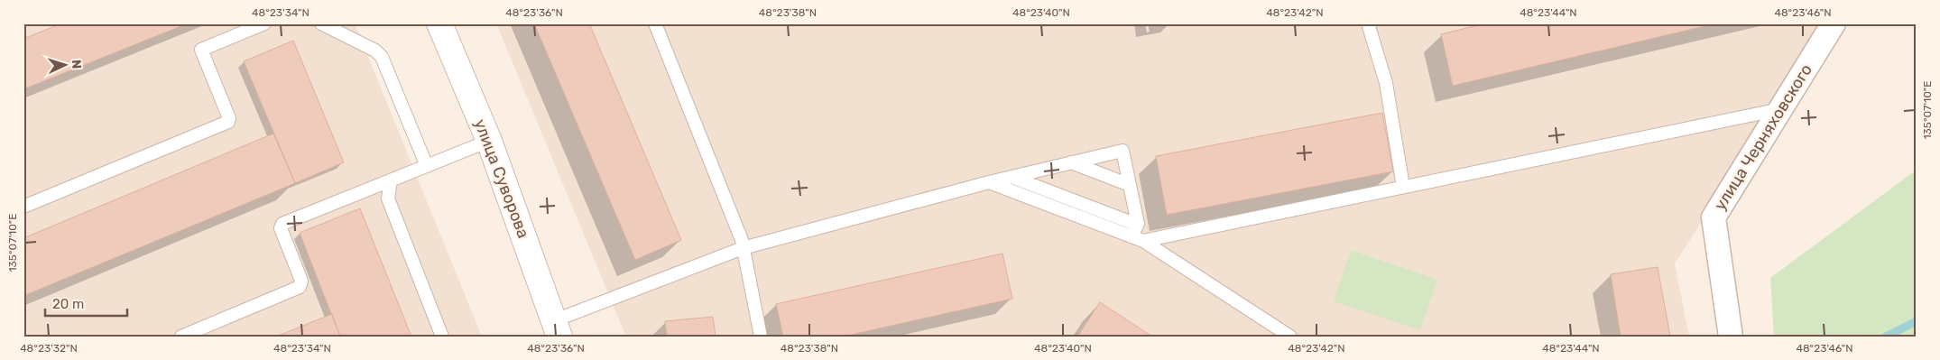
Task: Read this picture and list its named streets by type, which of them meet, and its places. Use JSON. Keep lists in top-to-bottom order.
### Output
{
  "streets": {
    "main road": ["улица Суворова"],
    "street": ["улица Черняховского"]
  },
  "scale_bar": "20 m",
  "north": "right",
  "coordinates": [
    "48°23'34\"N",
    "48°23'36\"N",
    "48°23'38\"N",
    "48°23'40\"N",
    "48°23'42\"N",
    "48°23'44\"N",
    "48°23'46\"N",
    "135°07'10\"E",
    "48°23'32\"N"
  ]
}
